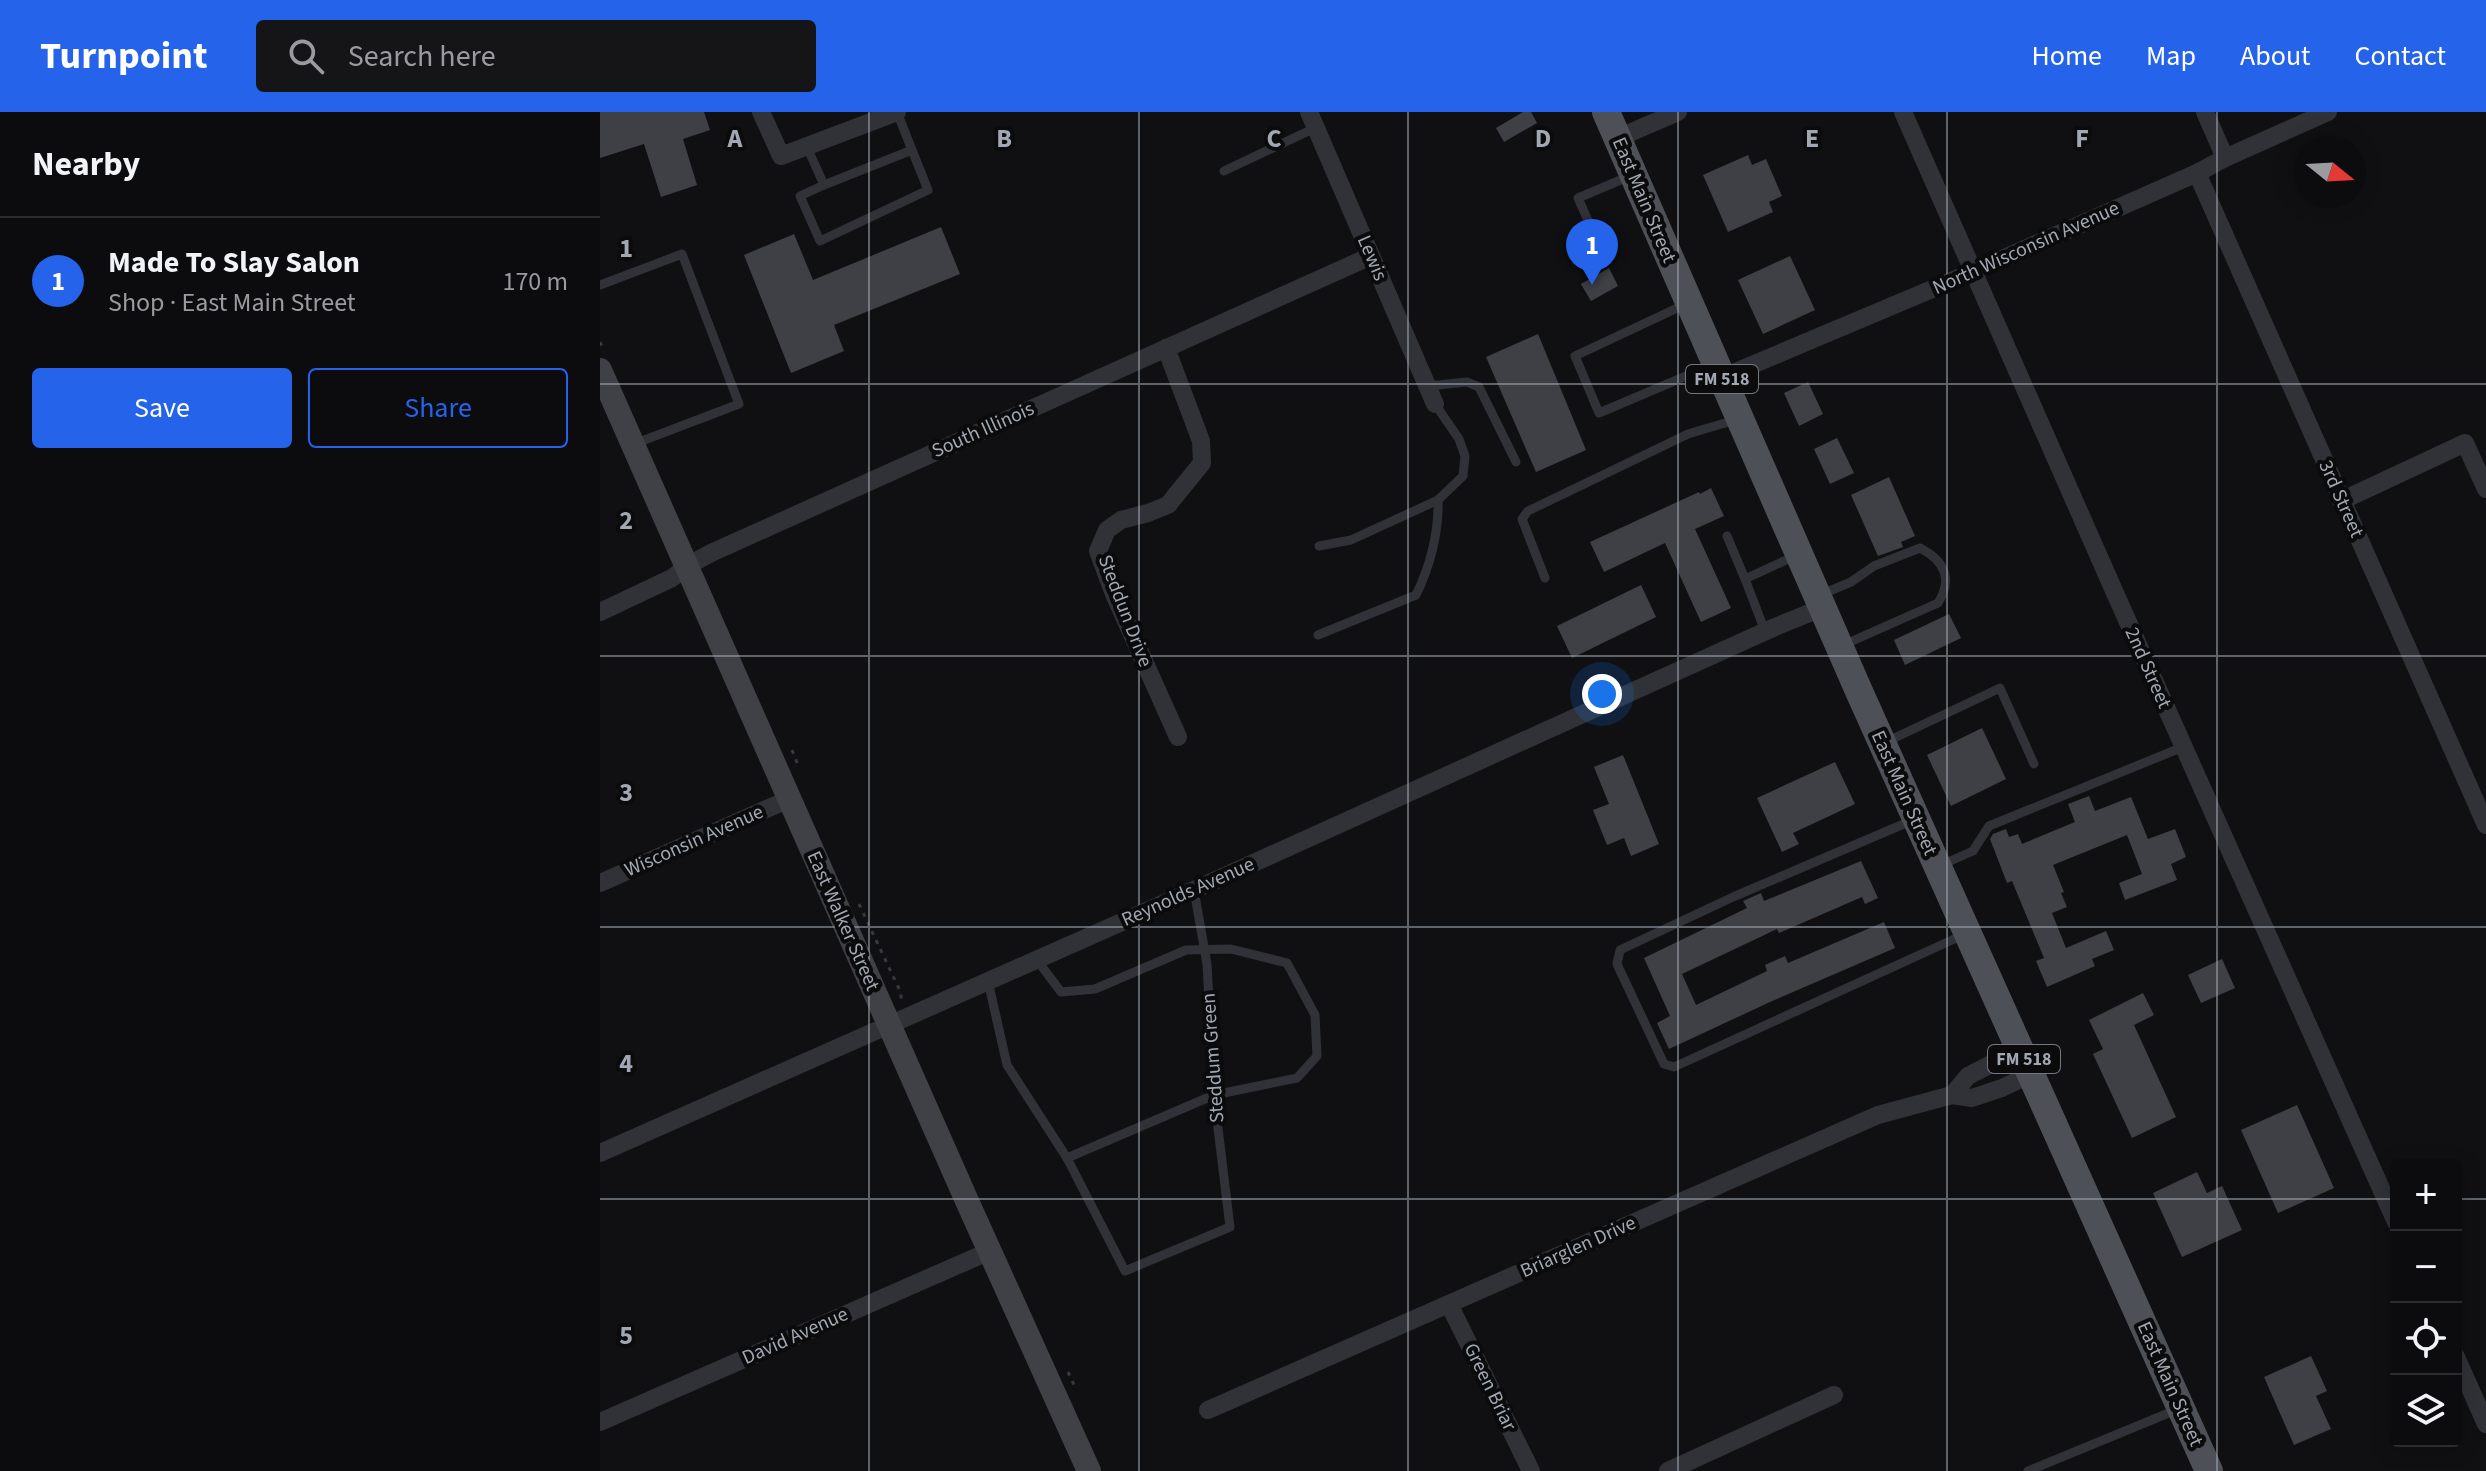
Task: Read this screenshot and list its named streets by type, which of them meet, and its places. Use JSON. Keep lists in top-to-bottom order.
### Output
{
  "streets": {
    "main road": ["East Main Street", "FM 518"],
    "street": [
      "North Wisconsin Avenue",
      "Lewis",
      "South Illinois",
      "3rd Street",
      "Steddun Drive",
      "2nd Street",
      "Wisconsin Avenue",
      "Reynolds Avenue",
      "East Walker Street",
      "Briarglen Drive",
      "David Avenue",
      "Green Briar"
    ],
    "lane": ["Steddum Green"]
  },
  "crossings": [
    ["East Main Street", "North Wisconsin Avenue"],
    ["East Main Street", "Reynolds Avenue"],
    ["East Main Street", "Briarglen Drive"],
    ["North Wisconsin Avenue", "3rd Street"],
    ["North Wisconsin Avenue", "2nd Street"],
    ["Lewis", "South Illinois"],
    ["South Illinois", "Steddun Drive"],
    ["South Illinois", "East Walker Street"],
    ["Wisconsin Avenue", "East Walker Street"],
    ["Reynolds Avenue", "East Walker Street"],
    ["Reynolds Avenue", "Steddum Green"],
    ["East Walker Street", "David Avenue"],
    ["Briarglen Drive", "Green Briar"]
  ],
  "north": "right",
  "page": {
    "header": "Turnpoint",
    "search": "Search here",
    "nav": [
      "Home",
      "Map",
      "About",
      "Contact"
    ],
    "heading": "Nearby",
    "list": [
      {
        "mark": "1",
        "name": "Made To Slay Salon",
        "note": "Shop · East Main Street",
        "value": "170 m"
      }
    ],
    "pins": "1",
    "buttons": ["Save", "Share"],
    "map_buttons": ["+", "−"]
  },
  "grid": {
    "columns": [
      "A",
      "B",
      "C",
      "D",
      "E",
      "F"
    ],
    "rows": [
      "1",
      "2",
      "3",
      "4",
      "5"
    ]
  }
}
